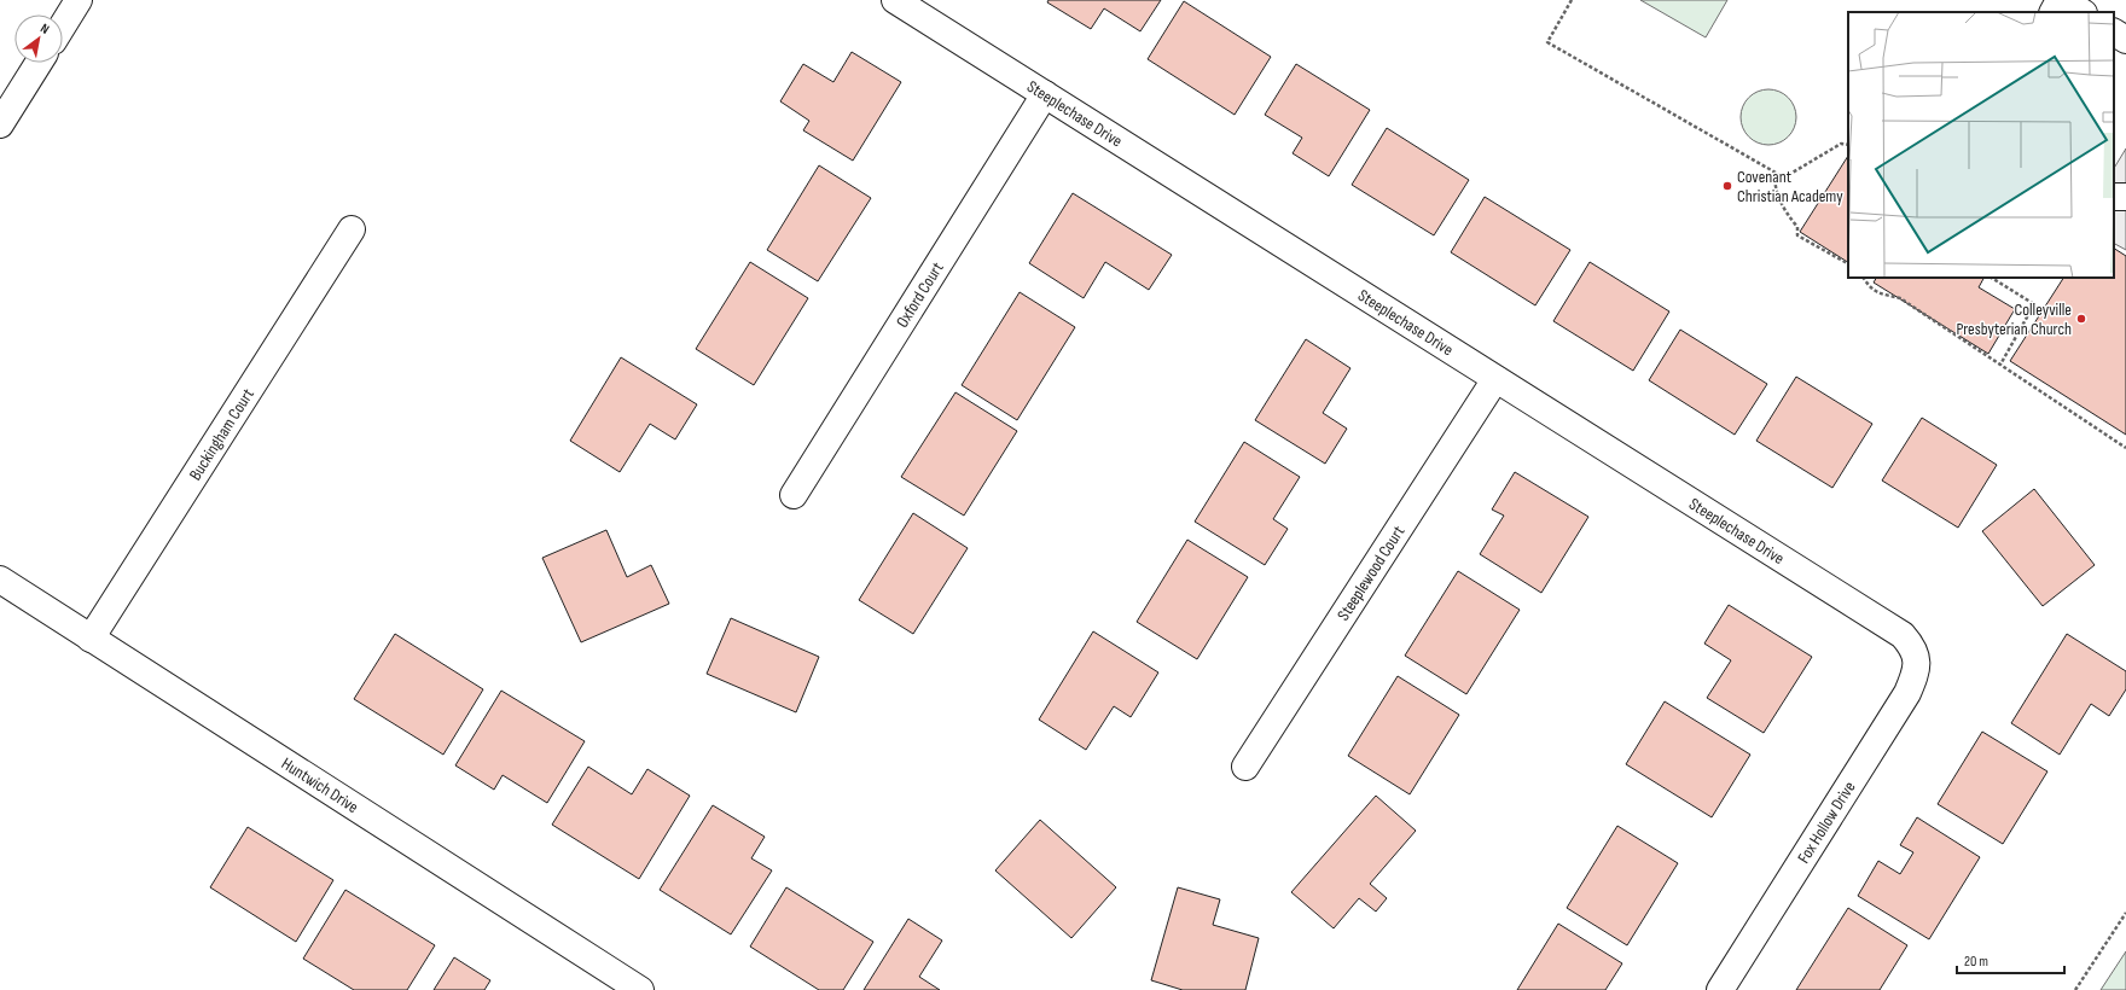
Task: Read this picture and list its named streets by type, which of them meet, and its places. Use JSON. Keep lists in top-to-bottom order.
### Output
{
  "streets": {
    "street": [
      "Steeplechase Drive",
      "Oxford Court",
      "Buckingham Court",
      "Steeplewood Court",
      "Huntwich Drive",
      "Fox Hollow Drive"
    ]
  },
  "crossings": [
    ["Steeplechase Drive", "Oxford Court"],
    ["Steeplechase Drive", "Steeplewood Court"],
    ["Steeplechase Drive", "Fox Hollow Drive"],
    ["Buckingham Court", "Huntwich Drive"]
  ],
  "places": ["Covenant Christian Academy", "Colleyville Presbyterian Church"],
  "scale_bar": "20 m",
  "north": "top right"
}
